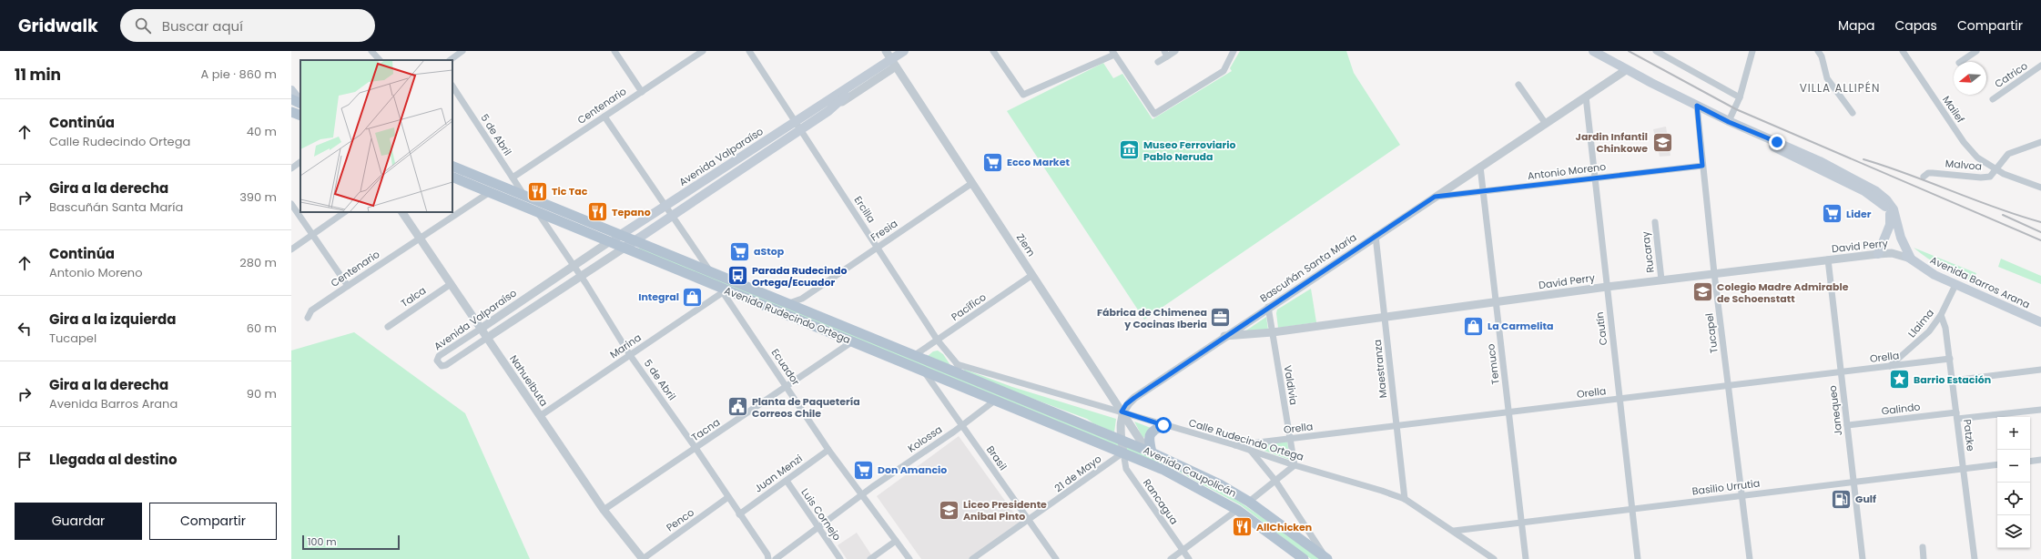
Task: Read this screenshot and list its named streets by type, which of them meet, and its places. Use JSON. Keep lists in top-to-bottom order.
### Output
{
  "streets": {
    "main road": [
      "Avenida Valparaíso",
      "Avenida Barros Arana",
      "Avenida Rudecindo Ortega",
      "Avenida Caupolicán"
    ],
    "street": [
      "Catrico",
      "Centenario",
      "Mailef",
      "5 de Abril",
      "Malvoa",
      "Antonio Moreno",
      "Ercilla",
      "Fresia",
      "Ziem",
      "David Perry",
      "Rucaray",
      "Bascuñán Santa María",
      "Talca",
      "Pacífico",
      "Llaima",
      "Cautín",
      "Tucapel",
      "Marina",
      "Orella",
      "Temuco",
      "Ecuador",
      "Maestranza",
      "Nahuelbuta",
      "Valdivia",
      "Galindo",
      "Janequeo",
      "Tacna",
      "Patzke",
      "Kolossa",
      "Calle Rudecindo Ortega",
      "Brasil",
      "Juan Menzi",
      "21 de Mayo",
      "Basilio Urrutia",
      "Rancagua",
      "Luis Cornejo",
      "Penco"
    ]
  },
  "crossings": [
    ["Centenario", "5 de Abril"],
    ["Centenario", "Avenida Rudecindo Ortega"],
    ["Centenario", "Nahuelbuta"],
    ["Mailef", "Malvoa"],
    ["5 de Abril", "Avenida Valparaíso"],
    ["5 de Abril", "Avenida Rudecindo Ortega"],
    ["5 de Abril", "Marina"],
    ["5 de Abril", "Tacna"],
    ["5 de Abril", "Juan Menzi"],
    ["5 de Abril", "Penco"],
    ["Avenida Valparaíso", "Ercilla"],
    ["Avenida Valparaíso", "Ziem"],
    ["Avenida Valparaíso", "Avenida Rudecindo Ortega"],
    ["Avenida Valparaíso", "Nahuelbuta"],
    ["Antonio Moreno", "Bascuñán Santa María"],
    ["Antonio Moreno", "Cautín"],
    ["Antonio Moreno", "Tucapel"],
    ["Antonio Moreno", "Temuco"],
    ["Ercilla", "Fresia"],
    ["Ercilla", "Pacífico"],
    ["Ercilla", "Avenida Rudecindo Ortega"],
    ["Ercilla", "Calle Rudecindo Ortega"],
    ["Fresia", "Ziem"],
    ["Fresia", "Avenida Rudecindo Ortega"],
    ["Ziem", "Bascuñán Santa María"],
    ["Ziem", "Pacífico"],
    ["Ziem", "Calle Rudecindo Ortega"],
    ["Ziem", "Avenida Caupolicán"],
    ["David Perry", "Rucaray"],
    ["David Perry", "Bascuñán Santa María"],
    ["David Perry", "Avenida Barros Arana"],
    ["David Perry", "Cautín"],
    ["David Perry", "Tucapel"],
    ["David Perry", "Temuco"],
    ["David Perry", "Maestranza"],
    ["David Perry", "Valdivia"],
    ["David Perry", "Janequeo"],
    ["Bascuñán Santa María", "Avenida Barros Arana"],
    ["Bascuñán Santa María", "Cautín"],
    ["Bascuñán Santa María", "Temuco"],
    ["Bascuñán Santa María", "Maestranza"],
    ["Bascuñán Santa María", "Valdivia"],
    ["Bascuñán Santa María", "Calle Rudecindo Ortega"],
    ["Avenida Barros Arana", "Llaima"],
    ["Avenida Barros Arana", "Tucapel"],
    ["Talca", "Nahuelbuta"],
    ["Pacífico", "Avenida Rudecindo Ortega"],
    ["Avenida Rudecindo Ortega", "Marina"],
    ["Avenida Rudecindo Ortega", "Ecuador"],
    ["Avenida Rudecindo Ortega", "Tacna"],
    ["Avenida Rudecindo Ortega", "Kolossa"],
    ["Avenida Rudecindo Ortega", "Brasil"],
    ["Avenida Rudecindo Ortega", "Avenida Caupolicán"],
    ["Avenida Rudecindo Ortega", "21 de Mayo"],
    ["Avenida Rudecindo Ortega", "Rancagua"],
    ["Llaima", "Orella"],
    ["Llaima", "Patzke"],
    ["Cautín", "Orella"],
    ["Cautín", "Basilio Urrutia"],
    ["Tucapel", "Orella"],
    ["Tucapel", "Basilio Urrutia"],
    ["Marina", "Ecuador"],
    ["Marina", "Nahuelbuta"],
    ["Orella", "Temuco"],
    ["Orella", "Maestranza"],
    ["Orella", "Valdivia"],
    ["Orella", "Janequeo"],
    ["Orella", "Patzke"],
    ["Orella", "Calle Rudecindo Ortega"],
    ["Temuco", "Basilio Urrutia"],
    ["Ecuador", "Tacna"],
    ["Ecuador", "Kolossa"],
    ["Ecuador", "Juan Menzi"],
    ["Maestranza", "Calle Rudecindo Ortega"],
    ["Nahuelbuta", "Tacna"],
    ["Nahuelbuta", "Penco"],
    ["Valdivia", "Calle Rudecindo Ortega"],
    ["Galindo", "Janequeo"],
    ["Galindo", "Patzke"],
    ["Janequeo", "Basilio Urrutia"],
    ["Patzke", "Basilio Urrutia"],
    ["Kolossa", "Brasil"],
    ["Kolossa", "Luis Cornejo"],
    ["Calle Rudecindo Ortega", "Basilio Urrutia"],
    ["Brasil", "21 de Mayo"],
    ["Avenida Caupolicán", "21 de Mayo"],
    ["Avenida Caupolicán", "Rancagua"],
    ["Juan Menzi", "Luis Cornejo"],
    ["21 de Mayo", "Rancagua"]
  ],
  "districts": ["VILLA ALLIPÉN"],
  "places": {
    "school or university": ["Jardin Infantil Chinkowe", "Colegio Madre Admirable de Schoenstatt", "Liceo Presidente Anibal Pinto"],
    "museum": ["Museo Ferroviario Pablo Neruda"],
    "supermarket": [
      "Ecco Market",
      "Lider",
      "aStop",
      "Don Amancio"
    ],
    "restaurant": ["Tic Tac", "Tepano", "AllChicken"],
    "bus stop": ["Parada Rudecindo Ortega/Ecuador"],
    "shop": ["Integral", "La Carmelita"],
    "office": ["Fábrica de Chimenea y Cocinas Iberia"],
    "place": ["Barrio Estación"],
    "public building": ["Planta de Paquetería Correos Chile"],
    "fuel station": ["Gulf"]
  },
  "scale_bar": "100 m",
  "north": "left",
  "page": {
    "header": "Gridwalk",
    "search": "Buscar aquí",
    "nav": ["Mapa", "Capas", "Compartir"],
    "heading": ["11 min", "A pie · 860 m"],
    "list": [
      ["Continúa", "Calle Rudecindo Ortega", "40 m"],
      ["Gira a la derecha", "Bascuñán Santa María", "390 m"],
      ["Continúa", "Antonio Moreno", "280 m"],
      ["Gira a la izquierda", "Tucapel", "60 m"],
      ["Gira a la derecha", "Avenida Barros Arana", "90 m"],
      "Llegada al destino"
    ],
    "map_buttons": ["+", "−"],
    "buttons": ["Guardar", "Compartir"],
    "scale": "100 m"
  }
}
